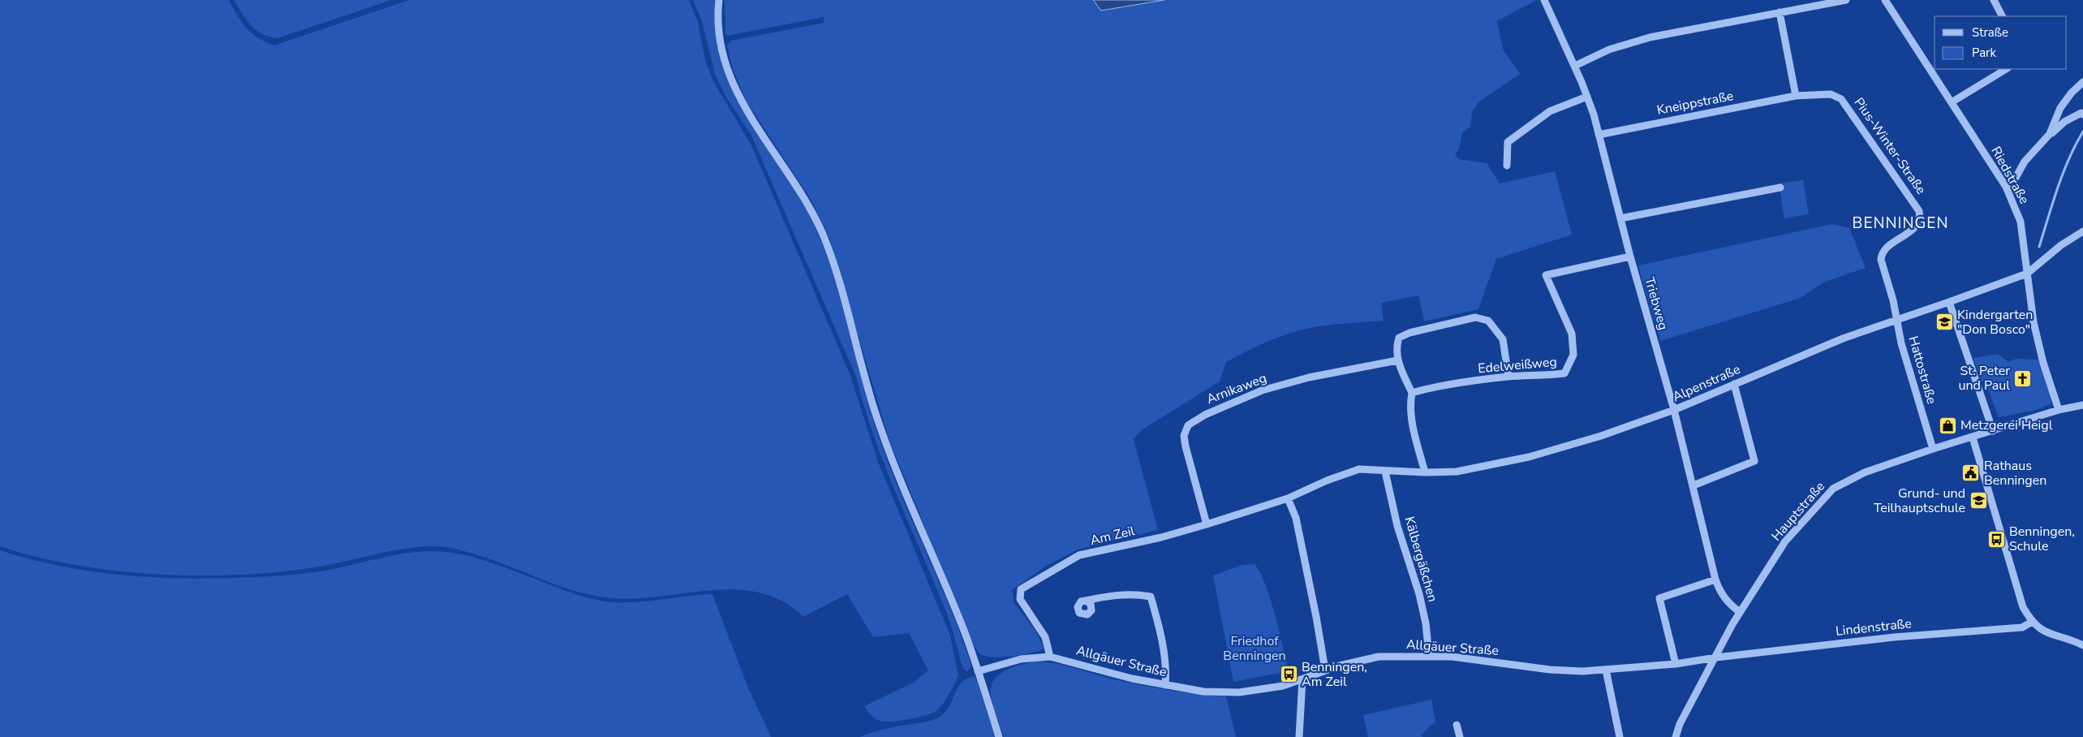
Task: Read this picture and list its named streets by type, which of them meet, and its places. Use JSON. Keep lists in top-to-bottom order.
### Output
{
  "streets": {
    "street": [
      "Kneippstraße",
      "Pius-Winter-Straße",
      "Riedstraße",
      "Triebweg",
      "Edelweißweg",
      "Hattostraße",
      "Alpenstraße",
      "Arnikaweg",
      "Hauptstraße",
      "Am Zeil",
      "Kälbergäßchen",
      "Lindenstraße",
      "Allgäuer Straße"
    ]
  },
  "crossings": [
    ["Kneippstraße", "Pius-Winter-Straße"],
    ["Kneippstraße", "Triebweg"],
    ["Pius-Winter-Straße", "Hattostraße"],
    ["Pius-Winter-Straße", "Alpenstraße"],
    ["Riedstraße", "Alpenstraße"],
    ["Riedstraße", "Hauptstraße"],
    ["Triebweg", "Edelweißweg"],
    ["Triebweg", "Alpenstraße"],
    ["Triebweg", "Hauptstraße"],
    ["Hattostraße", "Alpenstraße"],
    ["Hattostraße", "Hauptstraße"],
    ["Alpenstraße", "Am Zeil"],
    ["Alpenstraße", "Kälbergäßchen"],
    ["Arnikaweg", "Am Zeil"],
    ["Hauptstraße", "Lindenstraße"],
    ["Hauptstraße", "Allgäuer Straße"],
    ["Am Zeil", "Kälbergäßchen"],
    ["Am Zeil", "Allgäuer Straße"],
    ["Kälbergäßchen", "Allgäuer Straße"],
    ["Lindenstraße", "Allgäuer Straße"]
  ],
  "districts": ["BENNINGEN"],
  "parks": ["Friedhof Benningen"],
  "places": {
    "school or university": ["Kindergarten \"Don Bosco\"", "Grund- und Teilhauptschule"],
    "church": ["St. Peter und Paul"],
    "shop": ["Metzgerei Heigl"],
    "public building": ["Rathaus Benningen"],
    "bus stop": ["Benningen, Schule", "Benningen, Am Zeil"]
  },
  "legend": ["Straße", "Park"]
}
